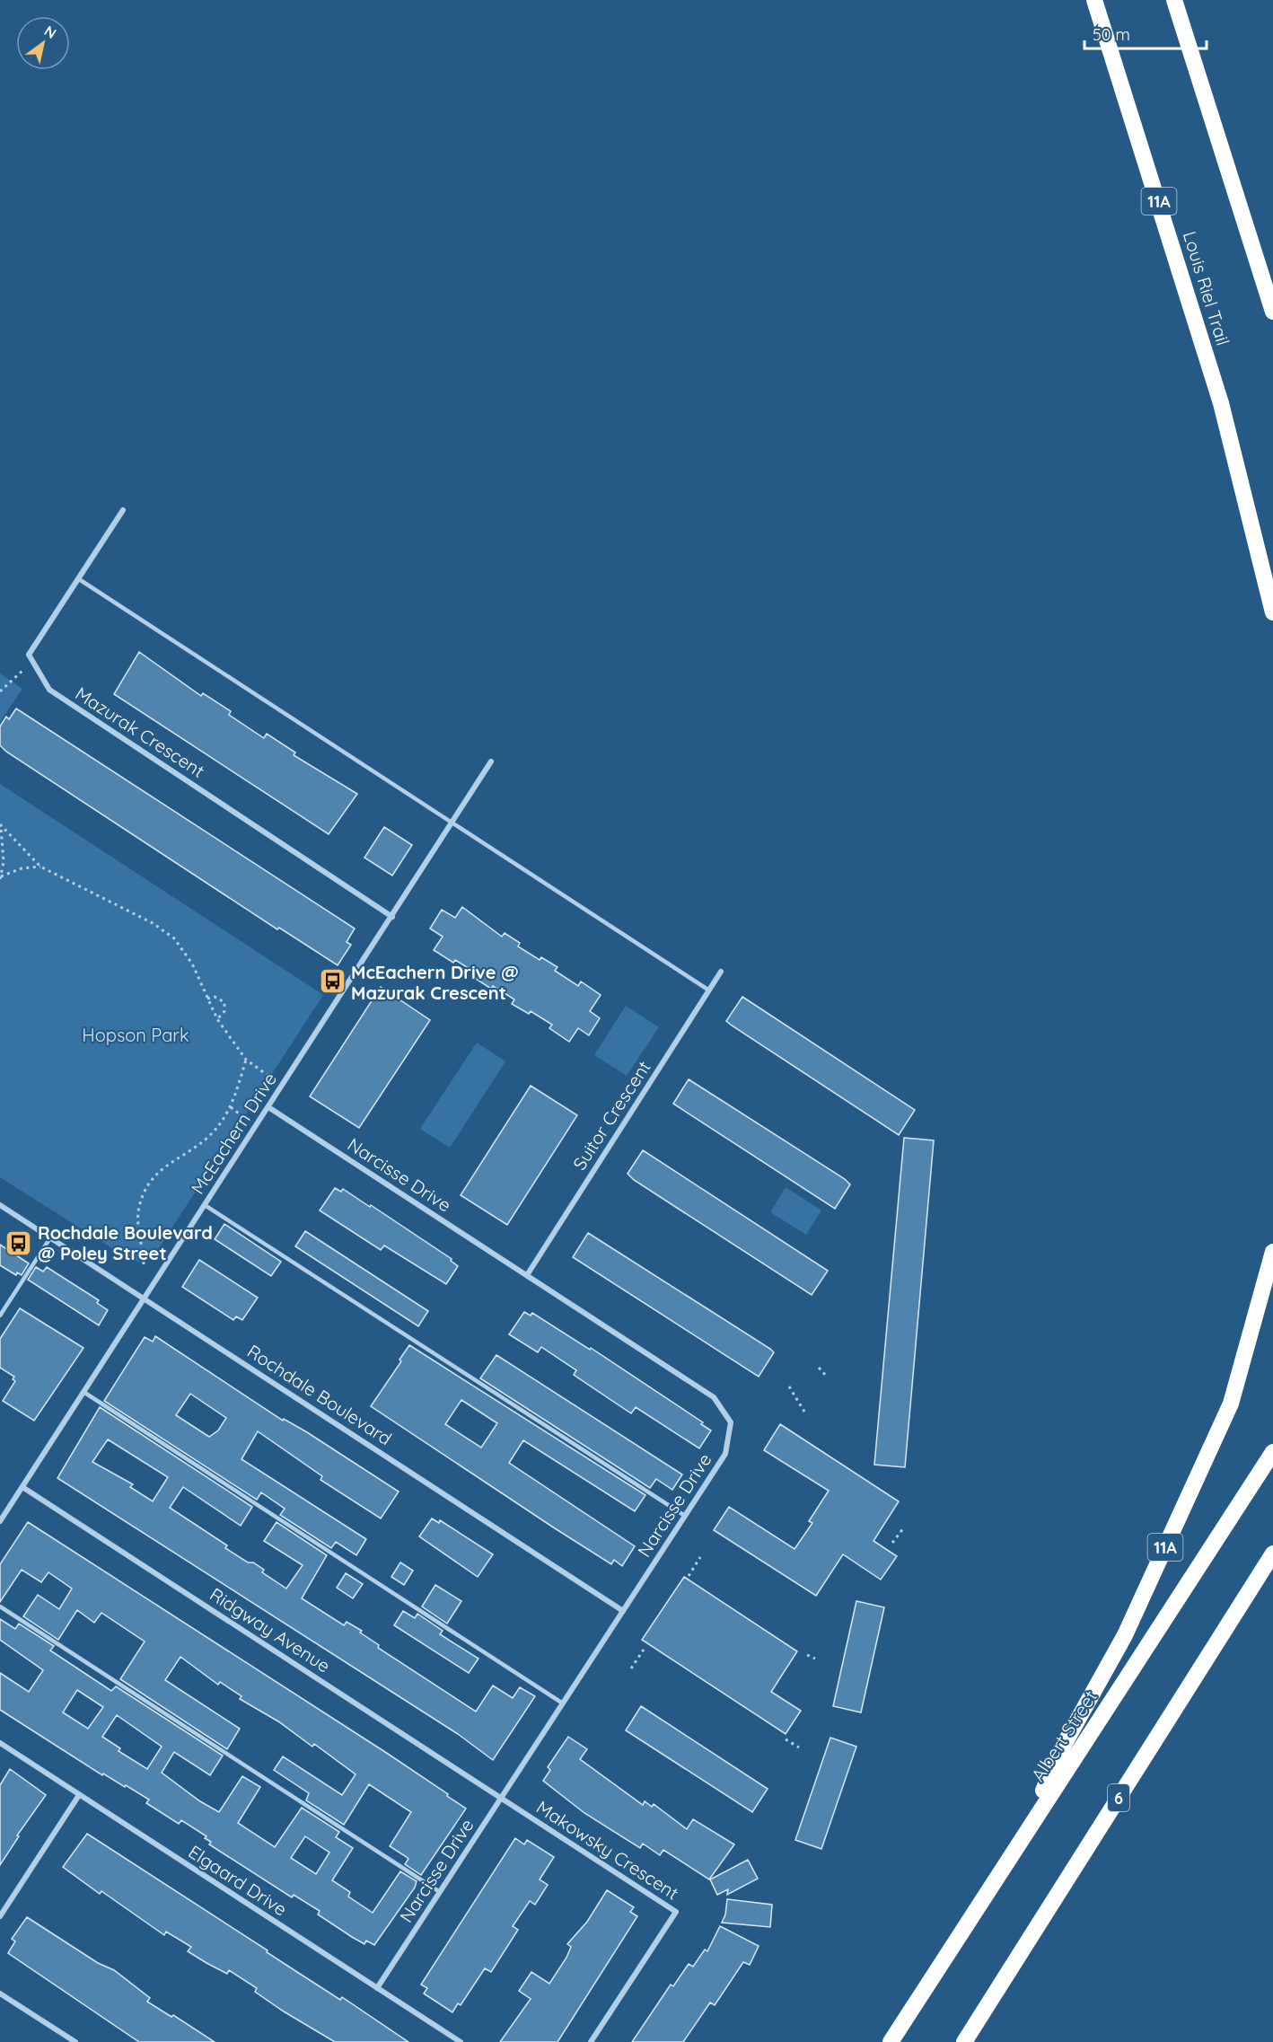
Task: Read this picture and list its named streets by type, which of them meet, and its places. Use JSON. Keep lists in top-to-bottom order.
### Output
{
  "streets": {
    "highway": [
      "11A",
      "Louis Riel Trail",
      "Albert Street",
      "6"
    ],
    "street": [
      "Mazurak Crescent",
      "Suitor Crescent",
      "McEachern Drive",
      "Narcisse Drive",
      "Rochdale Boulevard",
      "Ridgway Avenue",
      "Makowsky Crescent",
      "Elgaard Drive"
    ]
  },
  "crossings": [
    ["11A", "Albert Street"],
    ["Mazurak Crescent", "McEachern Drive"],
    ["Suitor Crescent", "Narcisse Drive"],
    ["McEachern Drive", "Narcisse Drive"],
    ["McEachern Drive", "Rochdale Boulevard"],
    ["McEachern Drive", "Ridgway Avenue"],
    ["Narcisse Drive", "Rochdale Boulevard"],
    ["Narcisse Drive", "Ridgway Avenue"],
    ["Narcisse Drive", "Makowsky Crescent"],
    ["Narcisse Drive", "Elgaard Drive"],
    ["Ridgway Avenue", "Makowsky Crescent"]
  ],
  "parks": ["Hopson Park"],
  "places": {
    "bus stop": ["McEachern Drive @ Mazurak Crescent", "Rochdale Boulevard @ Poley Street"]
  },
  "scale_bar": "50 m",
  "north": "top right"
}
